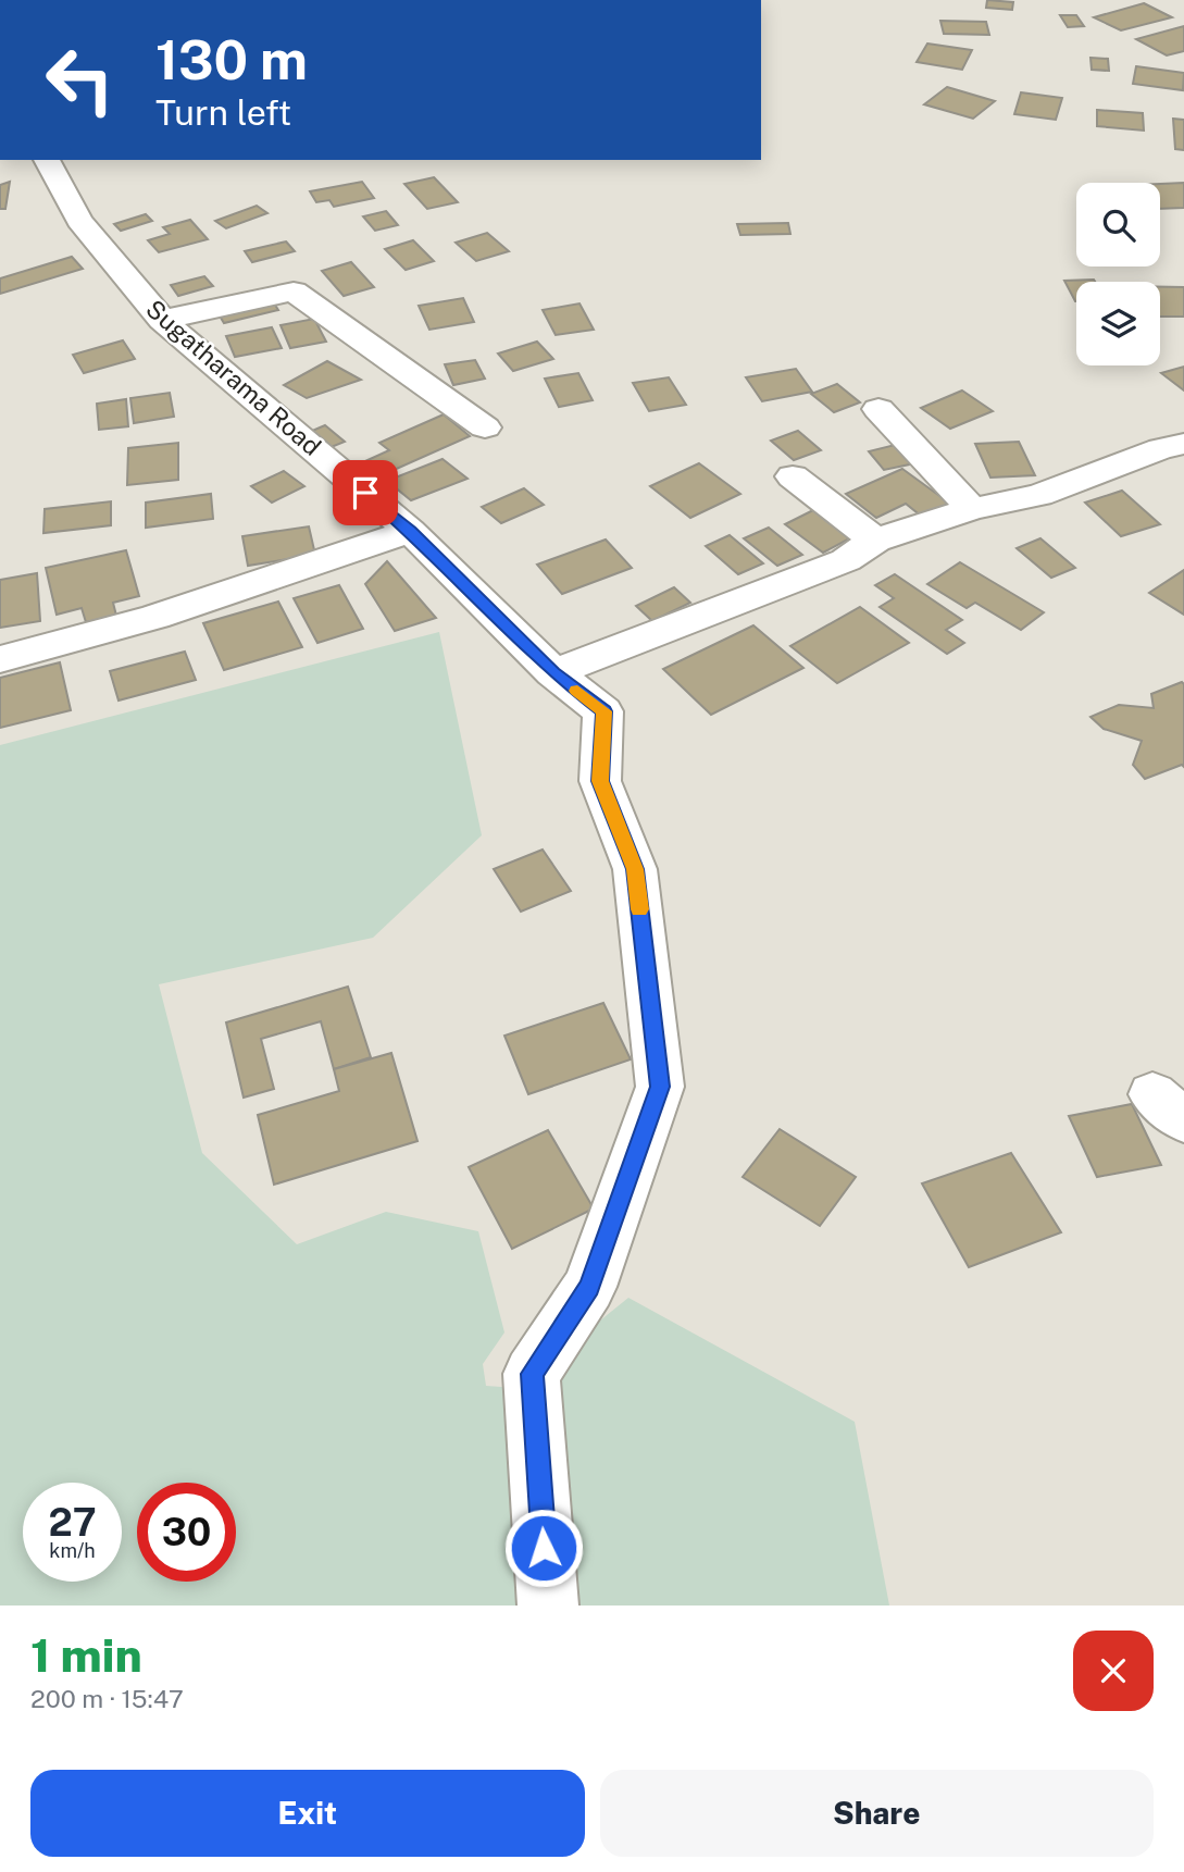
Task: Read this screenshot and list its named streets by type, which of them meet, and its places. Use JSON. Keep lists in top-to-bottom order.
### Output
{
  "streets": {
    "street": ["Sugatharama Road"]
  },
  "page": {
    "turn": ["130 m", "Turn left"],
    "speed": "27 km/h",
    "limit": "30",
    "heading": ["1 min", "200 m · 15:47"],
    "buttons": ["Exit", "Share"]
  }
}
